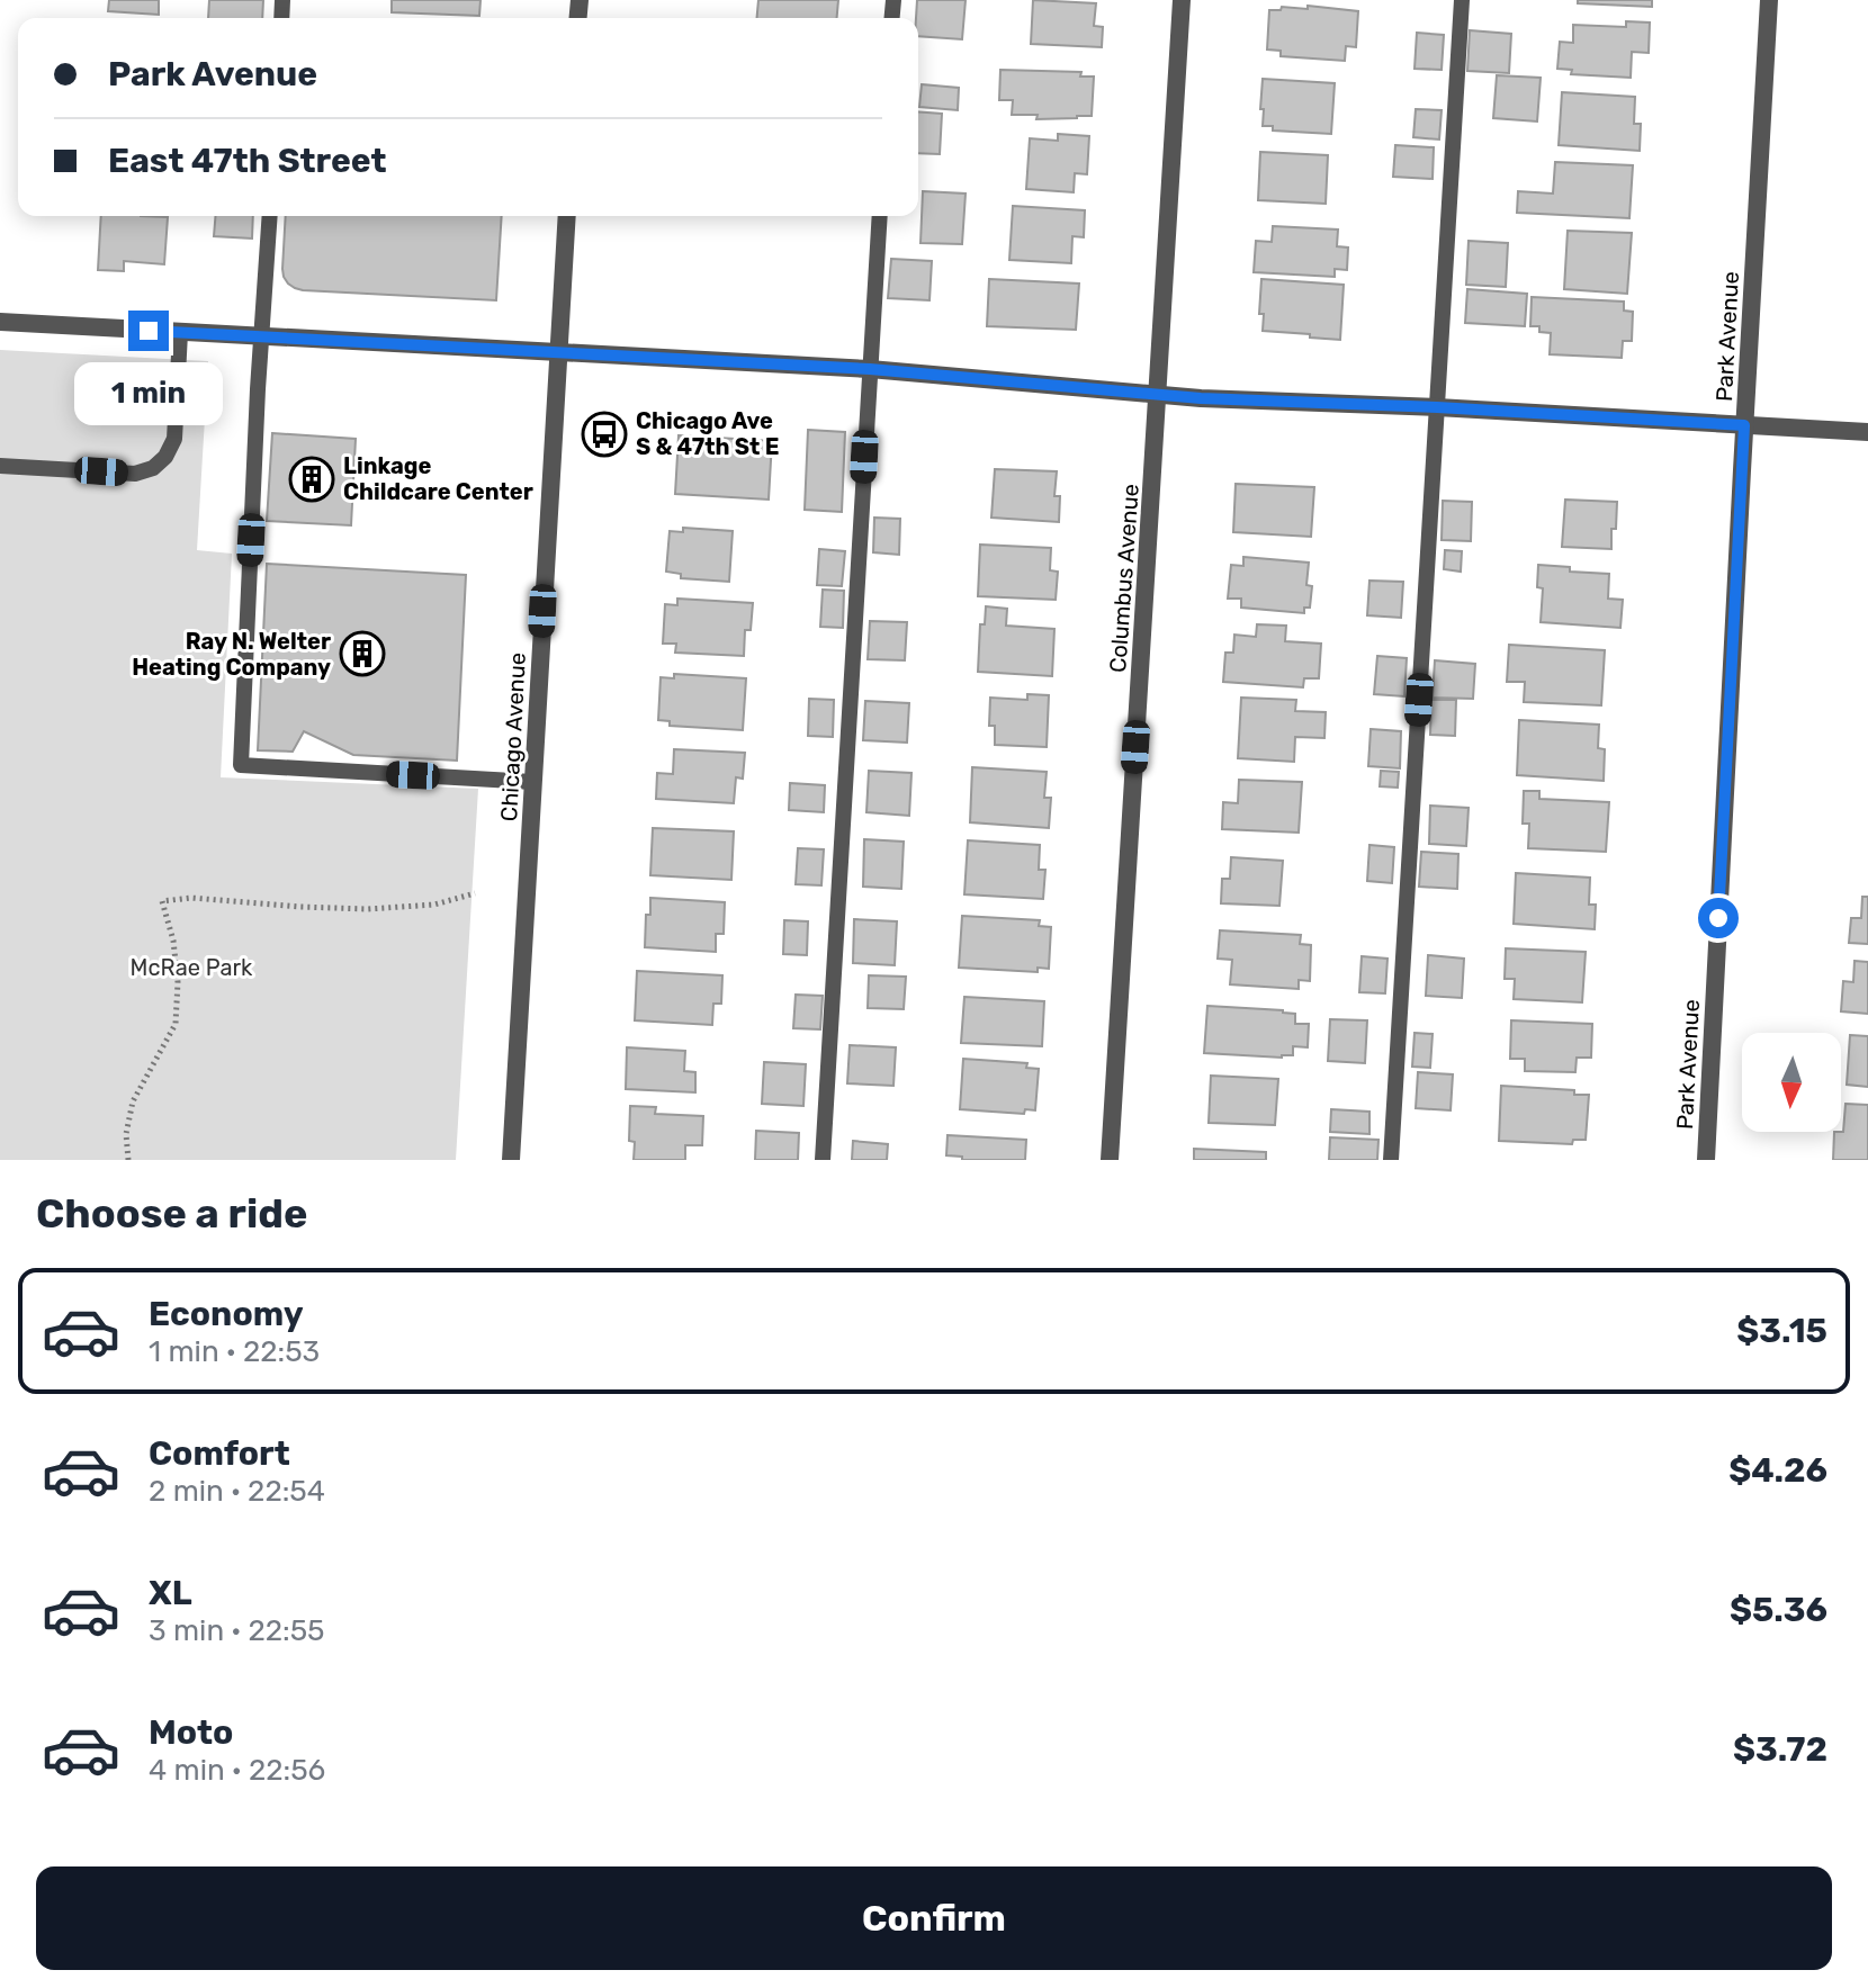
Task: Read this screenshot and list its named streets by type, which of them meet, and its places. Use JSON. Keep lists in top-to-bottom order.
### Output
{
  "streets": {
    "street": ["Park Avenue", "Columbus Avenue", "Chicago Avenue"]
  },
  "parks": ["McRae Park"],
  "places": {
    "bus stop": ["Chicago Ave S & 47th St E"],
    "building": ["Linkage Childcare Center", "Ray N. Welter Heating Company"]
  },
  "north": "bottom",
  "page": {
    "banner": ["Park Avenue", "East 47th Street"],
    "bubble": "1 min",
    "heading": "Choose a ride",
    "list": [
      {
        "name": "Economy",
        "note": "1 min · 22:53",
        "value": "$3.15"
      },
      {
        "name": "Comfort",
        "note": "2 min · 22:54",
        "value": "$4.26"
      },
      {
        "name": "XL",
        "note": "3 min · 22:55",
        "value": "$5.36"
      },
      {
        "name": "Moto",
        "note": "4 min · 22:56",
        "value": "$3.72"
      }
    ],
    "buttons": "Confirm"
  }
}
